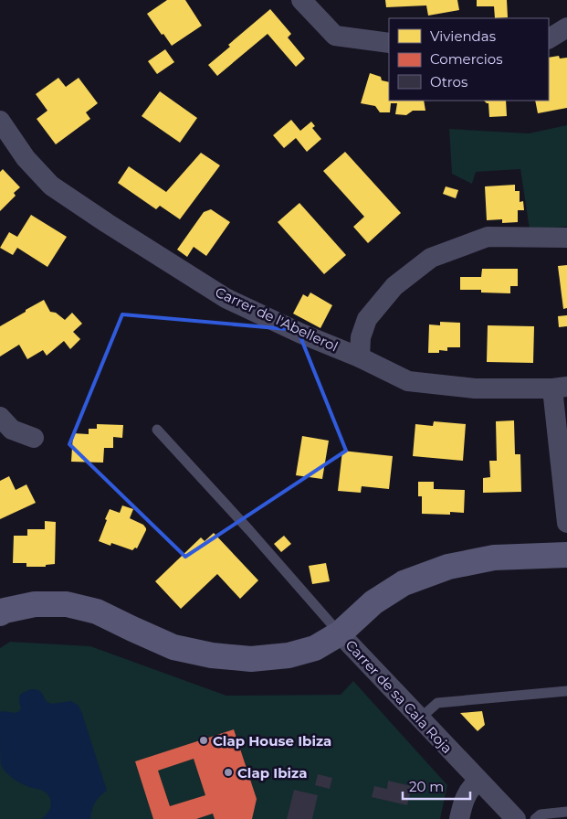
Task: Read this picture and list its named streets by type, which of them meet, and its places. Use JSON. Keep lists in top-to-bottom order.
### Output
{
  "streets": {
    "street": ["Carrer de l'Abellerol", "Carrer de sa Cala Roja"]
  },
  "places": ["Clap House Ibiza", "Clap Ibiza"],
  "legend": ["Viviendas", "Comercios", "Otros"],
  "scale_bar": "20 m"
}
